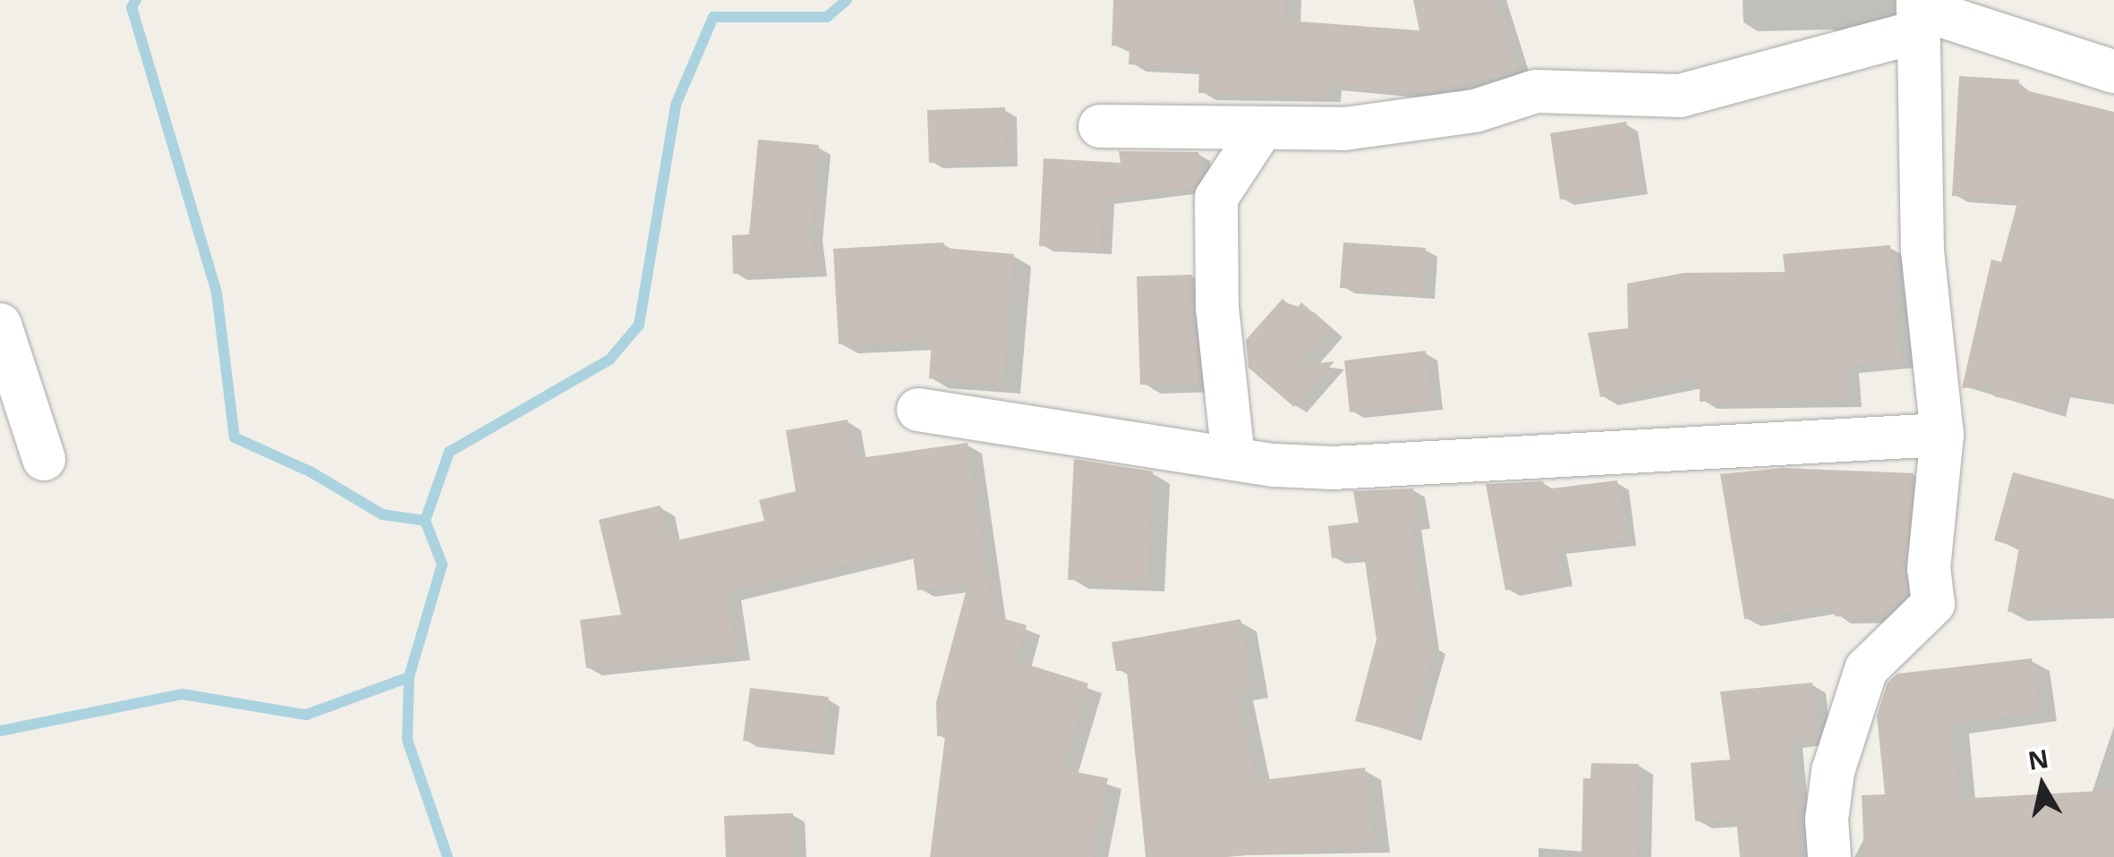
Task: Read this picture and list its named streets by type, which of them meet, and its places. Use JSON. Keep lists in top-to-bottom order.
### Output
{
  "north": "top"
}
